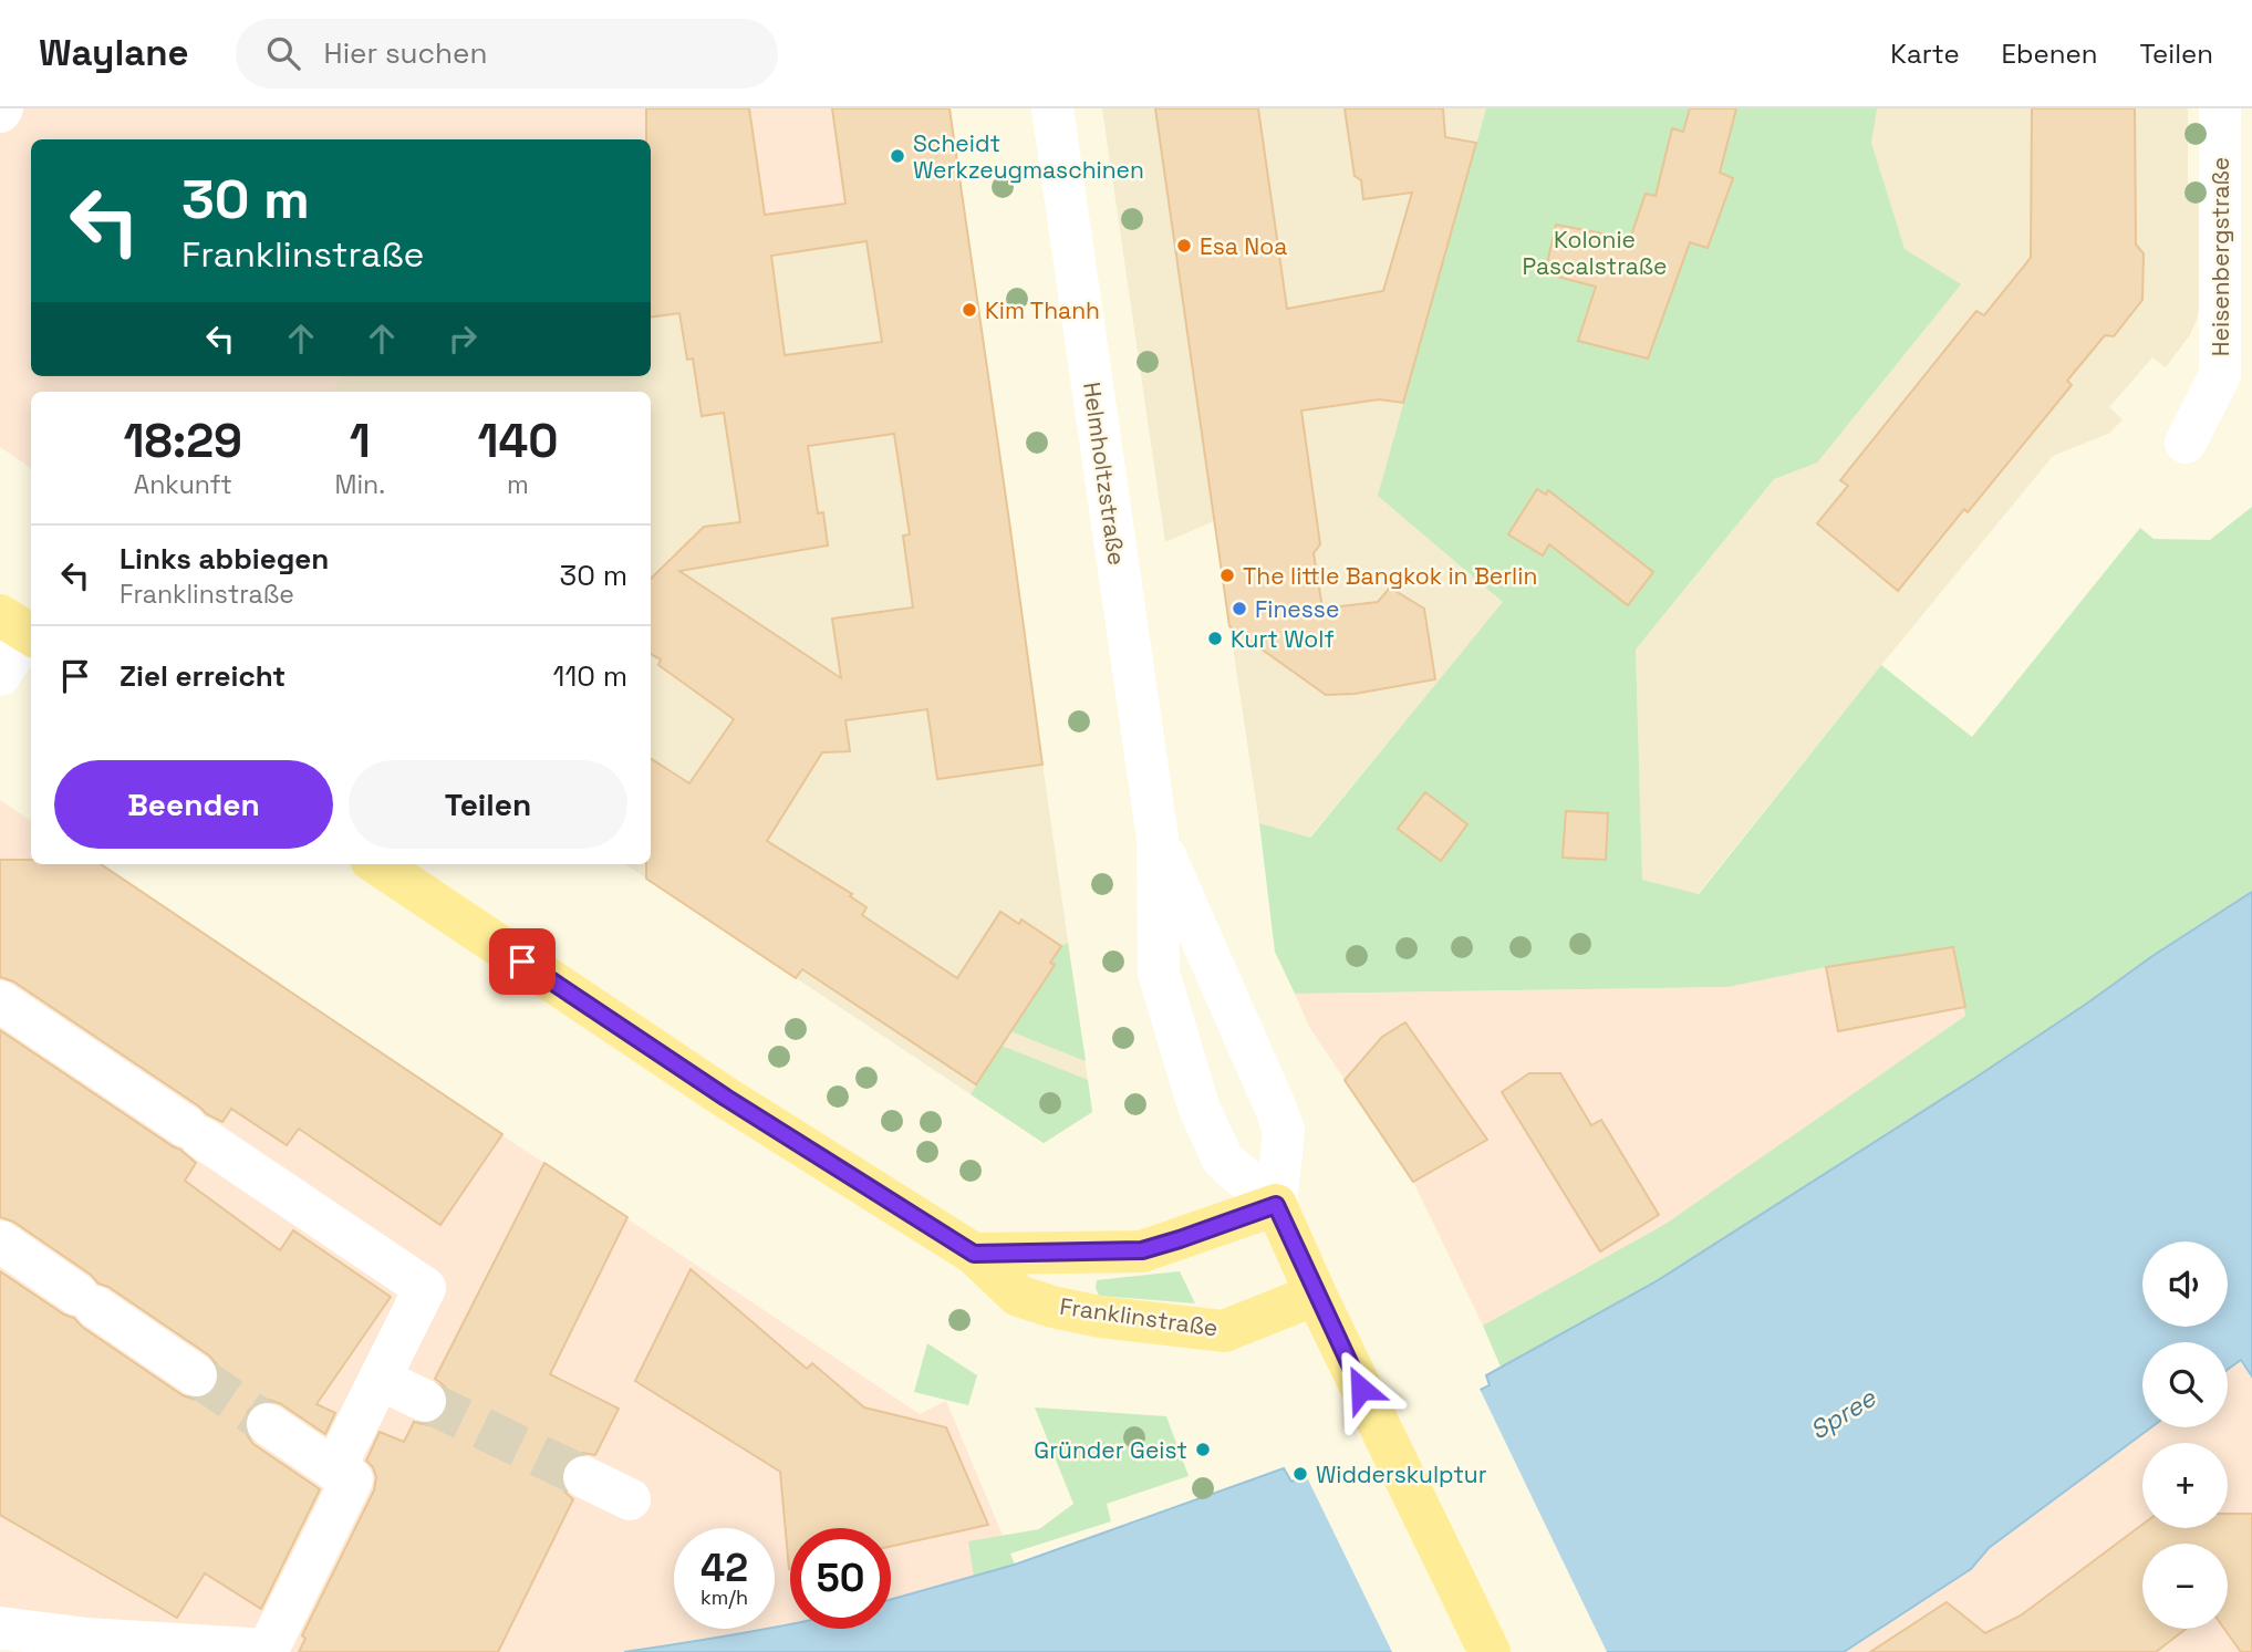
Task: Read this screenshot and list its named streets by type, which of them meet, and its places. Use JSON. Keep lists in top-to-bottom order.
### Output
{
  "streets": {
    "main road": ["Helmholtzstraße", "Franklinstraße"],
    "street": ["Heisenbergstraße"]
  },
  "crossings": [
    ["Helmholtzstraße", "Franklinstraße"]
  ],
  "water": ["Spree"],
  "parks": ["Kolonie Pascalstraße"],
  "places": [
    "Scheidt Werkzeugmaschinen",
    "Esa Noa",
    "Kim Thanh",
    "The little Bangkok in Berlin",
    "Finesse",
    "Kurt Wolf",
    "Gründer Geist",
    "Widderskulptur"
  ],
  "page": {
    "header": "Waylane",
    "search": "Hier suchen",
    "nav": ["Karte", "Ebenen", "Teilen"],
    "turn": ["30 m", "Franklinstraße"],
    "eta": [
      "18:29",
      "Ankunft",
      "1",
      "Min.",
      "140",
      "m"
    ],
    "list": [
      {
        "name": "Links abbiegen",
        "note": "Franklinstraße",
        "value": "30 m"
      },
      {
        "name": "Ziel erreicht",
        "value": "110 m"
      }
    ],
    "buttons": ["Beenden", "Teilen"],
    "map_buttons": ["+", "−"],
    "speed": "42 km/h",
    "limit": "50"
  }
}
